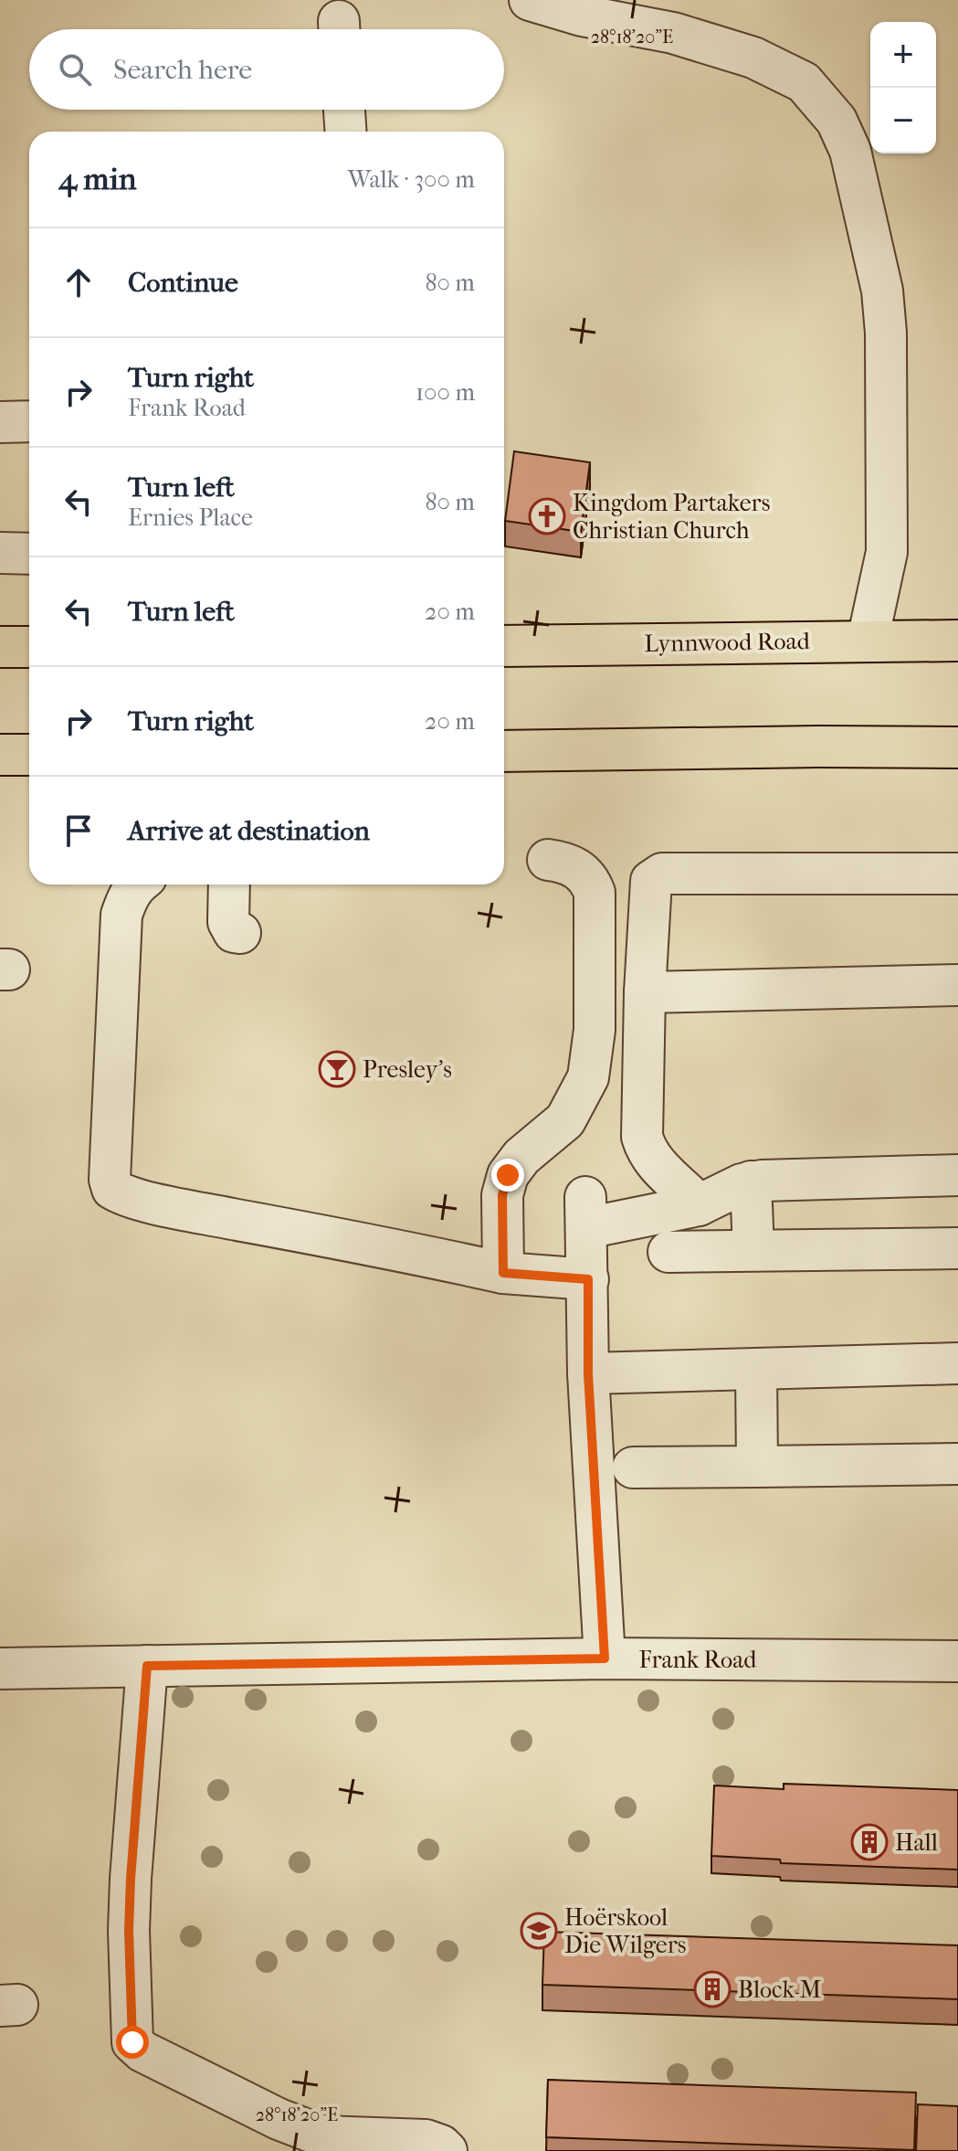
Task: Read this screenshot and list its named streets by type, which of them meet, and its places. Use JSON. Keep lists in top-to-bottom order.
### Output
{
  "streets": {
    "main road": ["Lynnwood Road"],
    "street": ["Frank Road"]
  },
  "places": {
    "church": ["Kingdom Partakers Christian Church"],
    "bar": ["Presley's"],
    "building": ["Hall", "Block M"],
    "school or university": ["Hoërskool Die Wilgers"]
  },
  "page": {
    "map_buttons": ["+", "−"],
    "search": "Search here",
    "heading": ["4 min", "Walk · 300 m"],
    "list": [
      ["Continue", "80 m"],
      ["Turn right", "Frank Road", "100 m"],
      ["Turn left", "Ernies Place", "80 m"],
      ["Turn left", "20 m"],
      ["Turn right", "20 m"],
      "Arrive at destination"
    ]
  },
  "coordinates": ["28°18'20\"E"]
}
